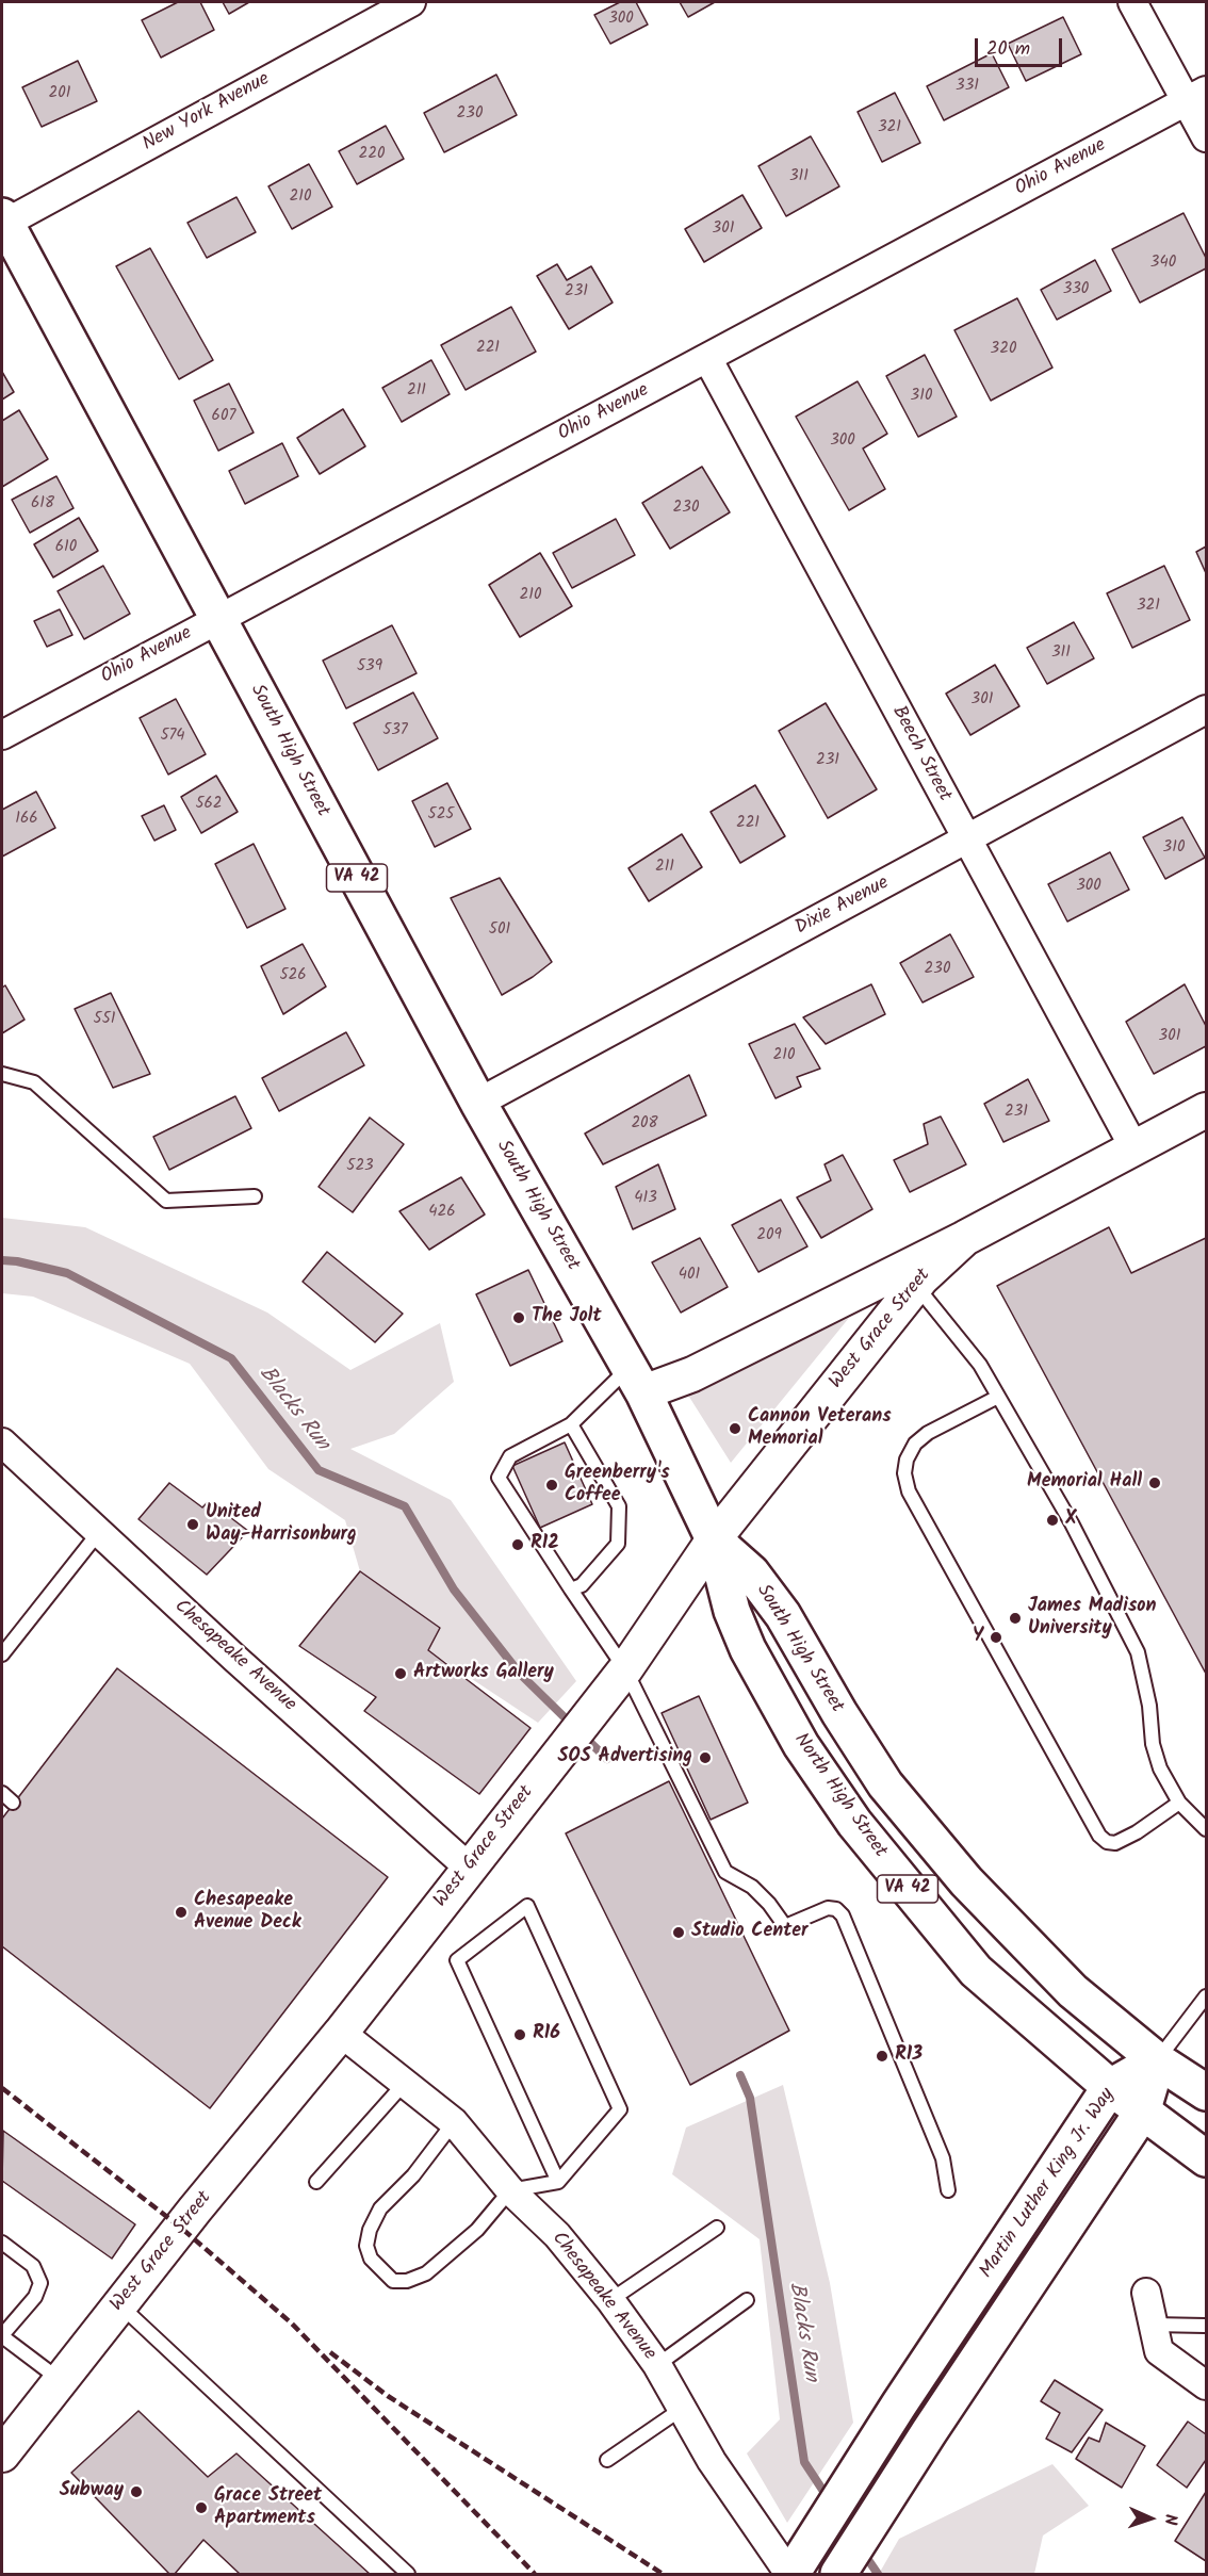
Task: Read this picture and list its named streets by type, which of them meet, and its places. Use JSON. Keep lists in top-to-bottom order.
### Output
{
  "streets": {
    "main road": [
      "South High Street",
      "VA 42",
      "North High Street",
      "Martin Luther King Jr. Way"
    ],
    "street": [
      "New York Avenue",
      "Ohio Avenue",
      "Beech Street",
      "Dixie Avenue",
      "West Grace Street",
      "Chesapeake Avenue"
    ]
  },
  "crossings": [
    ["New York Avenue", "South High Street"],
    ["Ohio Avenue", "South High Street"],
    ["Ohio Avenue", "Beech Street"],
    ["South High Street", "Dixie Avenue"],
    ["South High Street", "West Grace Street"],
    ["South High Street", "North High Street"],
    ["South High Street", "Martin Luther King Jr. Way"],
    ["Beech Street", "Dixie Avenue"],
    ["Beech Street", "West Grace Street"],
    ["West Grace Street", "Chesapeake Avenue"],
    ["West Grace Street", "North High Street"],
    ["Chesapeake Avenue", "Martin Luther King Jr. Way"],
    ["North High Street", "Martin Luther King Jr. Way"]
  ],
  "water": ["Blacks Run"],
  "places": [
    "The Jolt",
    "Cannon Veterans Memorial",
    "Memorial Hall",
    "Greenberry's Coffee",
    "X",
    "United Way-Harrisonburg",
    "R12",
    "James Madison University",
    "Y",
    "Artworks Gallery",
    "SOS Advertising",
    "Chesapeake Avenue Deck",
    "Studio Center",
    "R16",
    "R13",
    "Subway",
    "Grace Street Apartments"
  ],
  "house_numbers": [
    "300",
    "331",
    "201",
    "230",
    "321",
    "220",
    "311",
    "210",
    "301",
    "340",
    "330",
    "231",
    "221",
    "320",
    "211",
    "310",
    "607",
    "300",
    "618",
    "230",
    "610",
    "210",
    "321",
    "311",
    "539",
    "301",
    "537",
    "574",
    "231",
    "562",
    "525",
    "166",
    "221",
    "310",
    "211",
    "300",
    "501",
    "230",
    "526",
    "551",
    "301",
    "210",
    "231",
    "208",
    "523",
    "413",
    "426",
    "209",
    "401"
  ],
  "scale_bar": "20 m",
  "north": "right"
}
